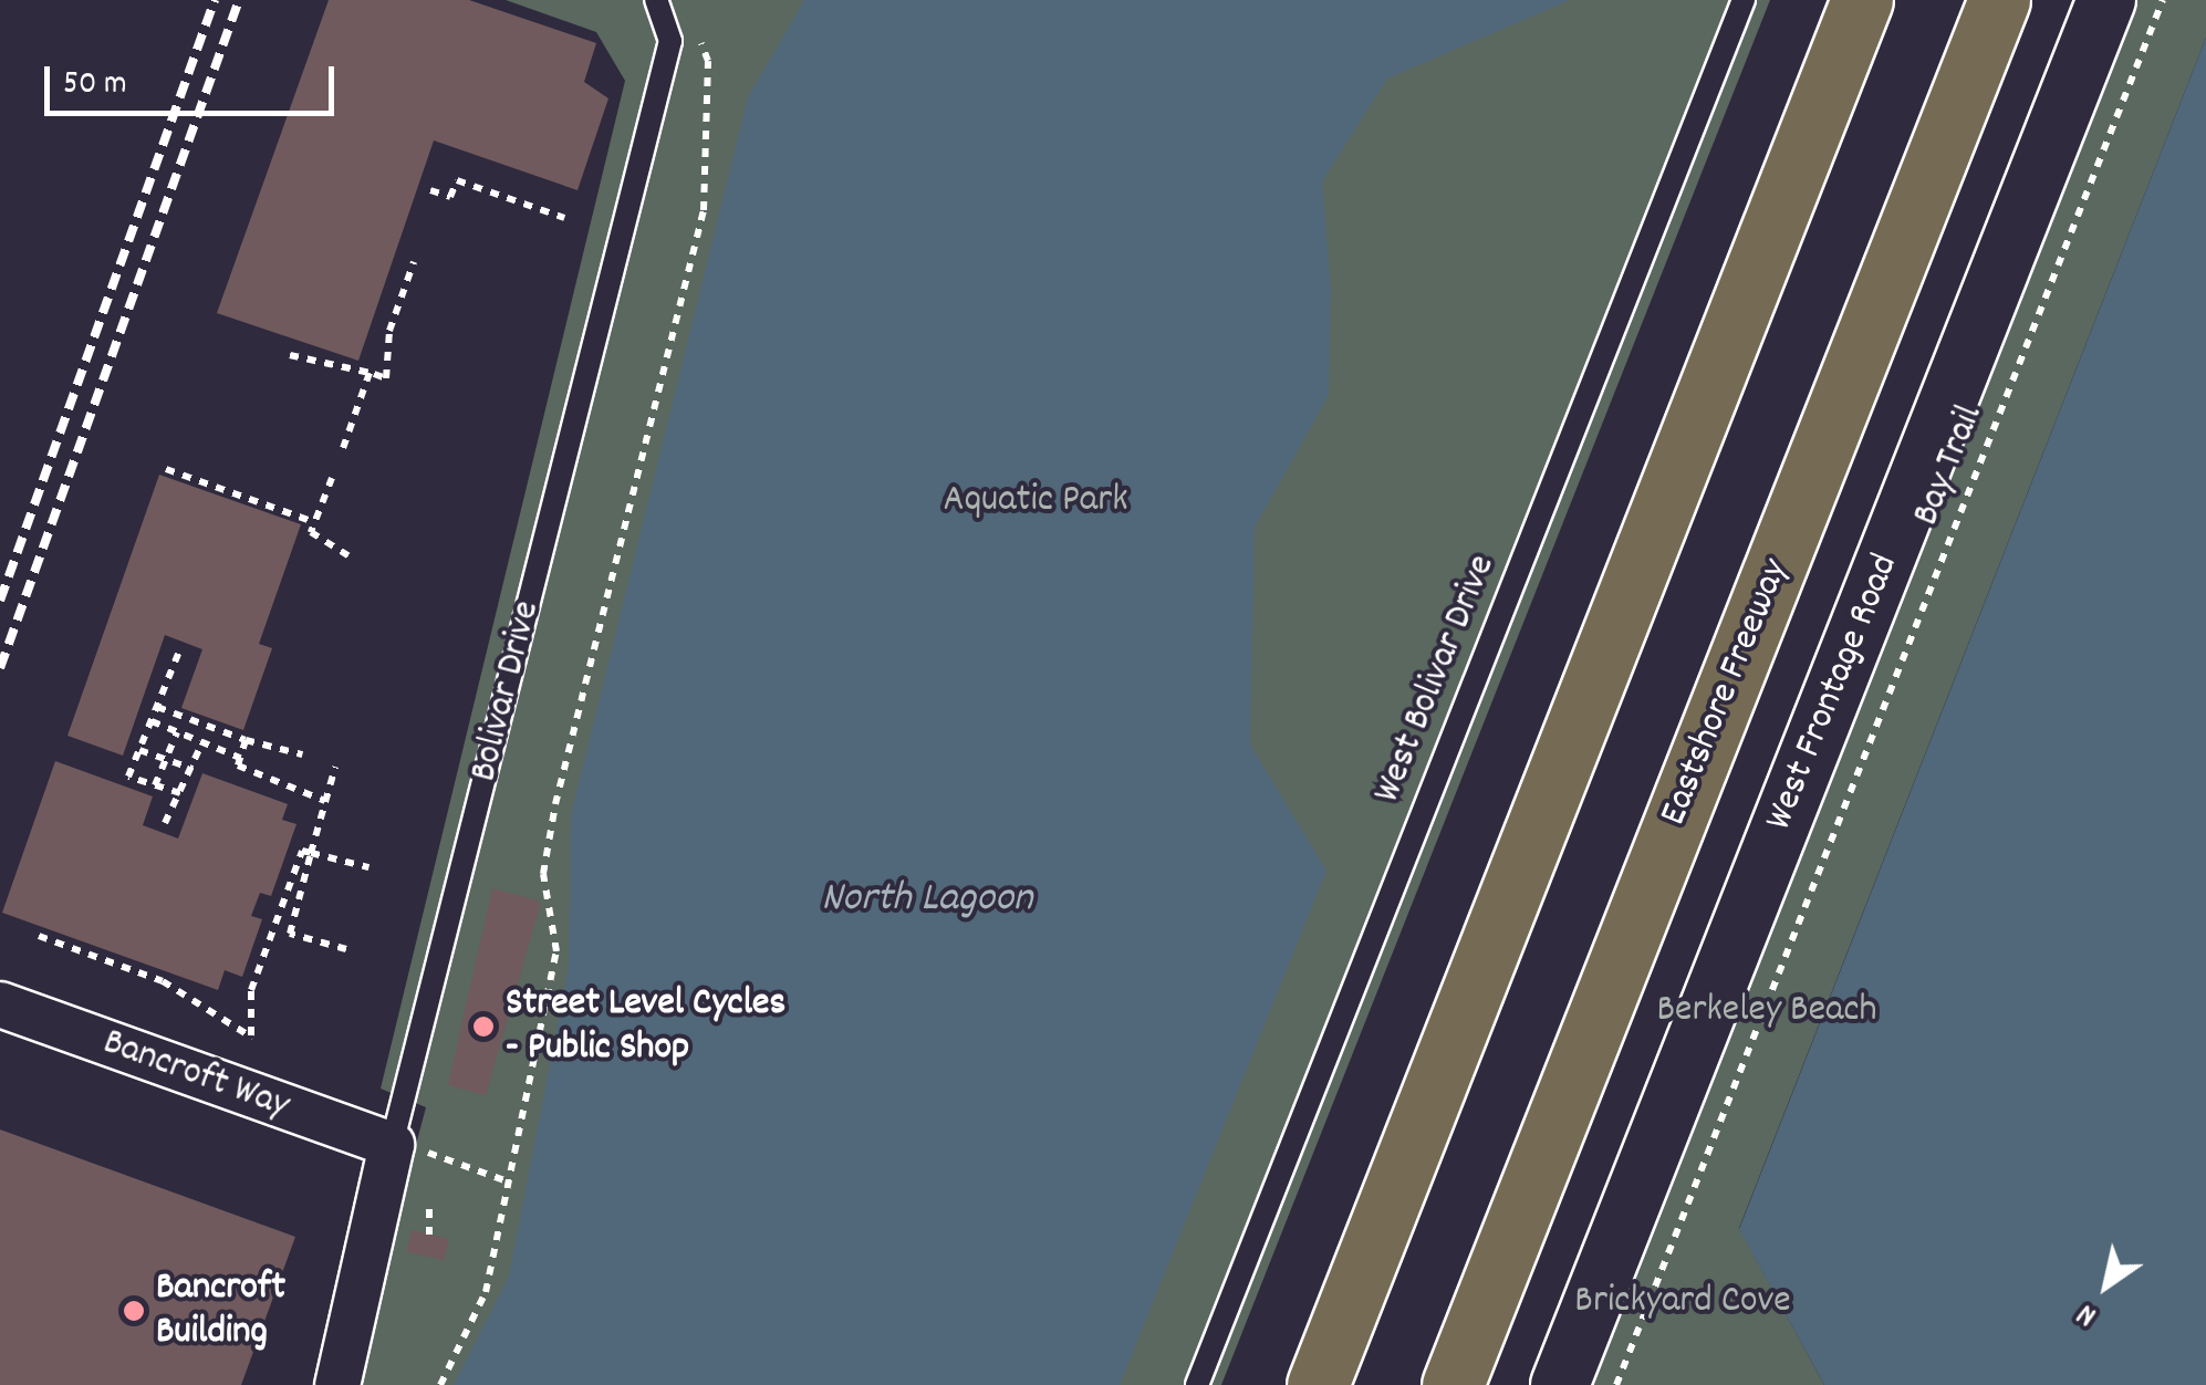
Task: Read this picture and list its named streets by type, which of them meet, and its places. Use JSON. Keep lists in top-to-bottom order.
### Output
{
  "streets": {
    "highway": ["Eastshore Freeway"],
    "street": ["Bolivar Drive", "West Frontage Road", "Bancroft Way"],
    "lane": ["West Bolivar Drive"],
    "path": ["Bay Trail"]
  },
  "crossings": [
    ["Bolivar Drive", "Bancroft Way"]
  ],
  "water": ["North Lagoon"],
  "parks": ["Aquatic Park", "Berkeley Beach", "Brickyard Cove"],
  "places": ["Street Level Cycles - Public Shop", "Bancroft Building"],
  "scale_bar": "50 m",
  "north": "bottom left"
}
